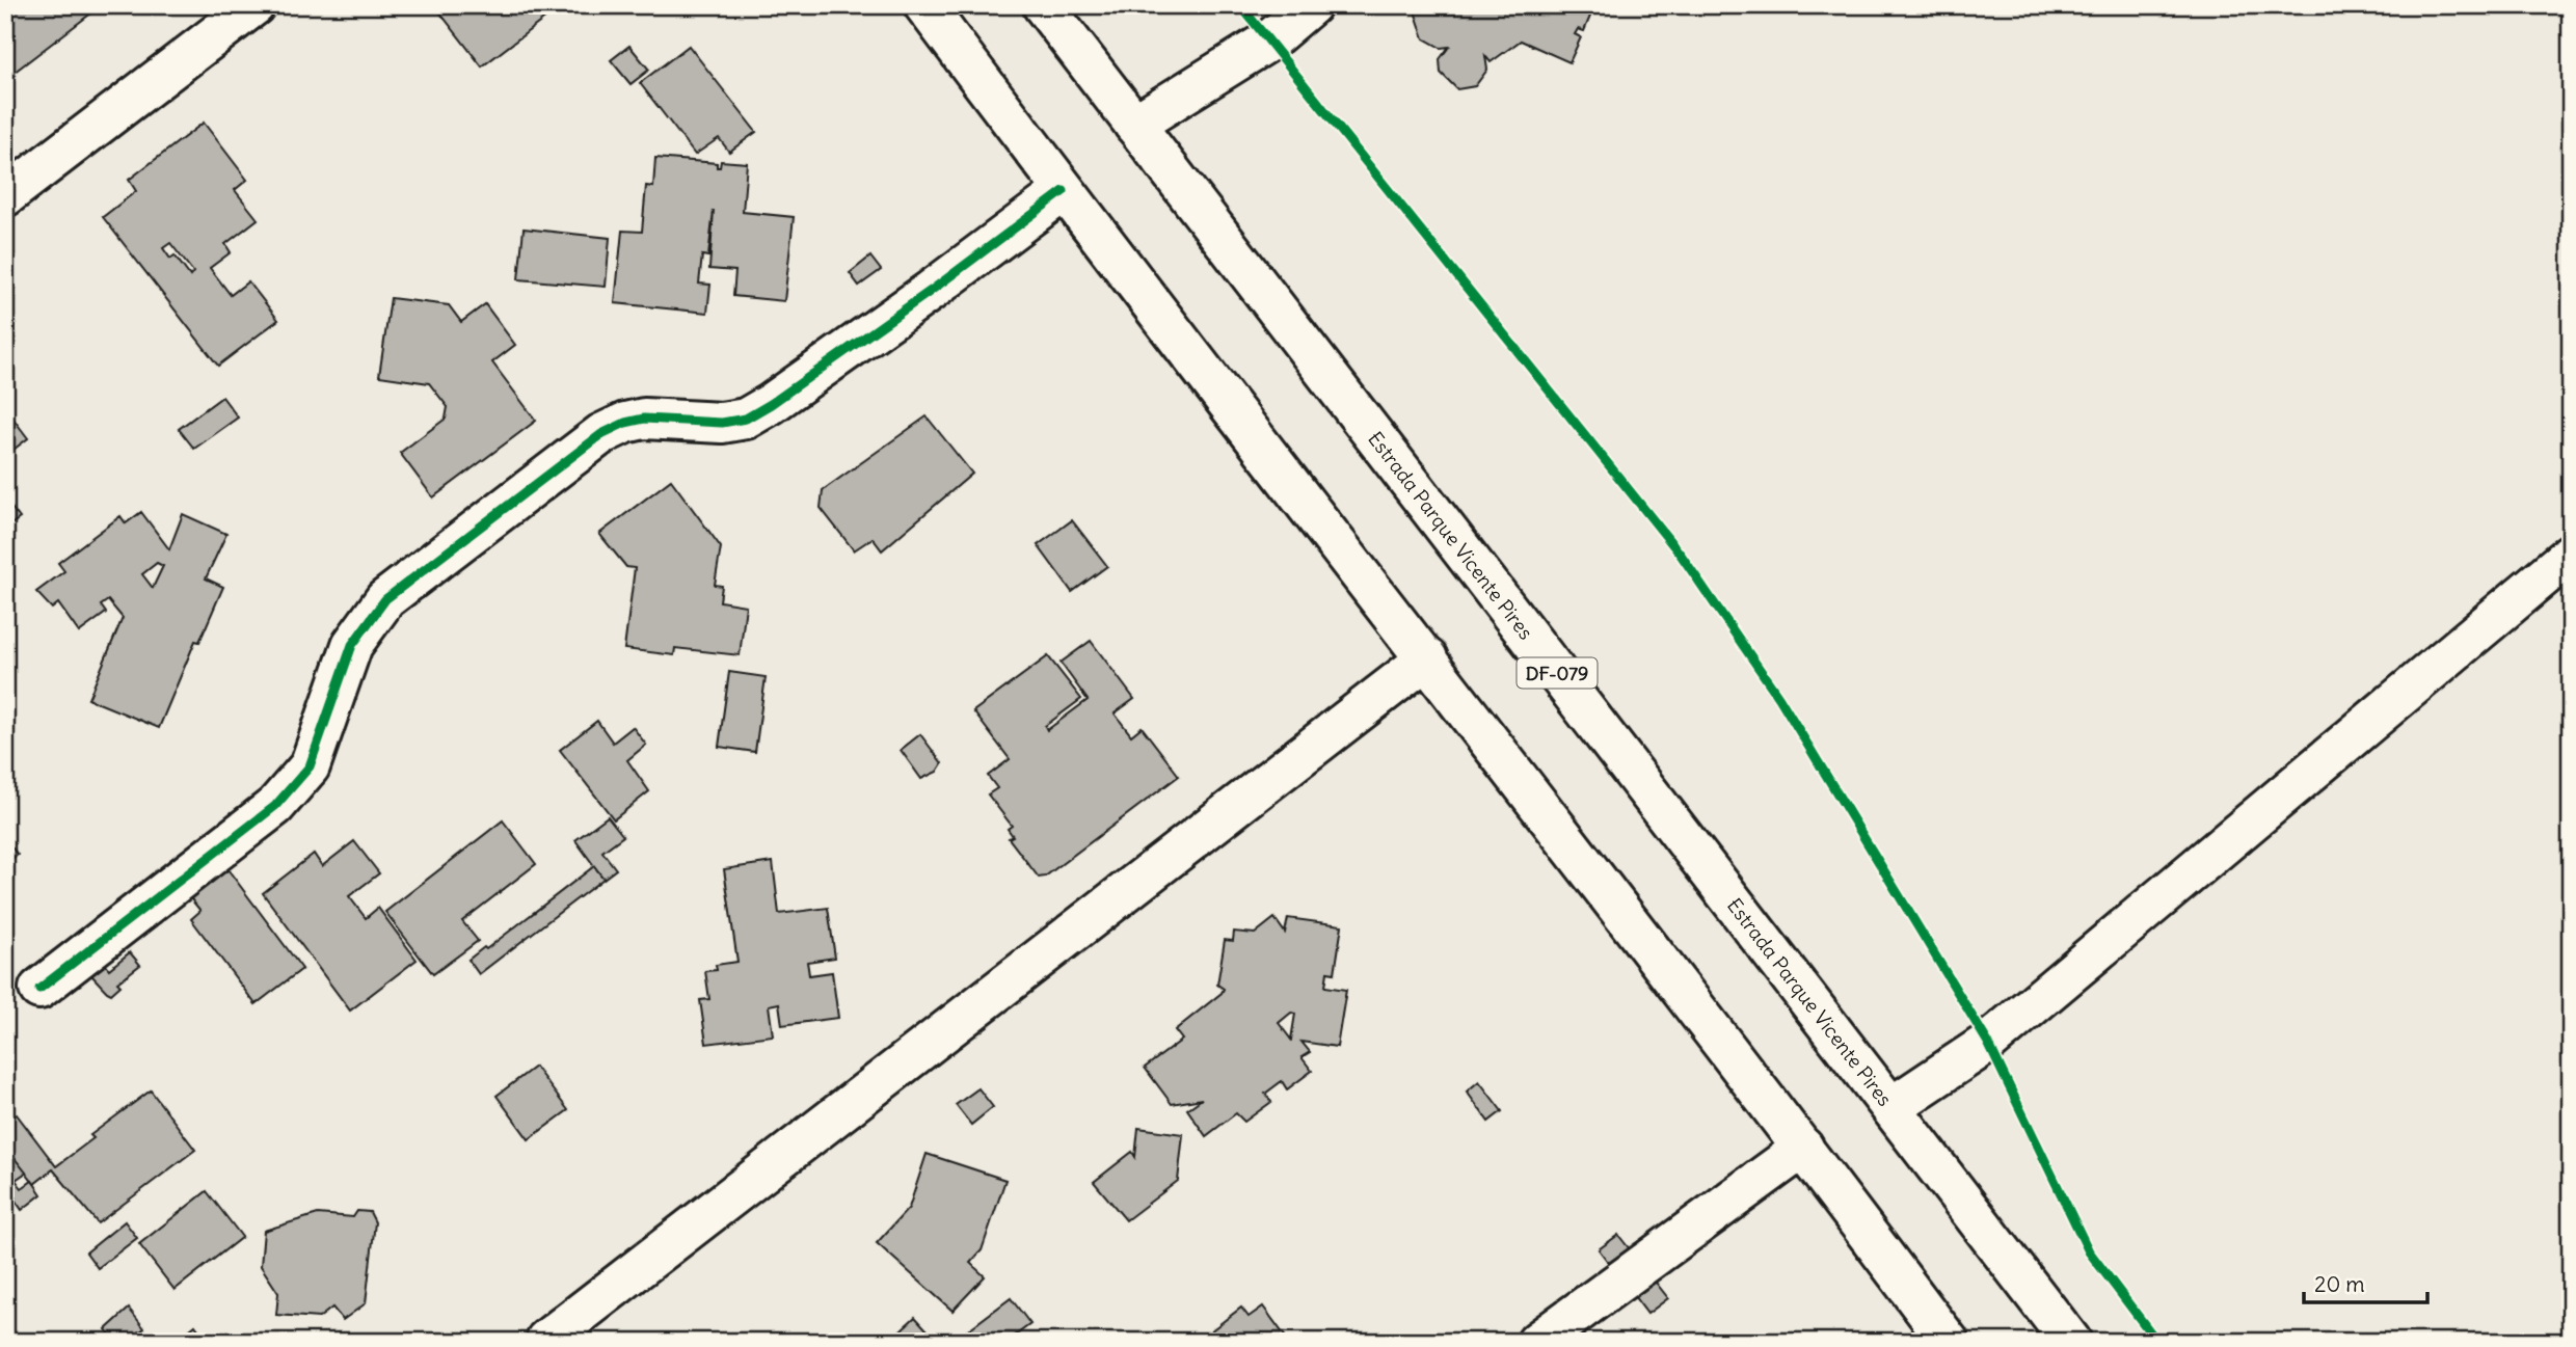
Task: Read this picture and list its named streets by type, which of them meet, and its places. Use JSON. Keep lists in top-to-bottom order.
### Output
{
  "streets": {
    "street": ["Estrada Parque Vicente Pires", "DF-079"]
  },
  "scale_bar": "20 m"
}
